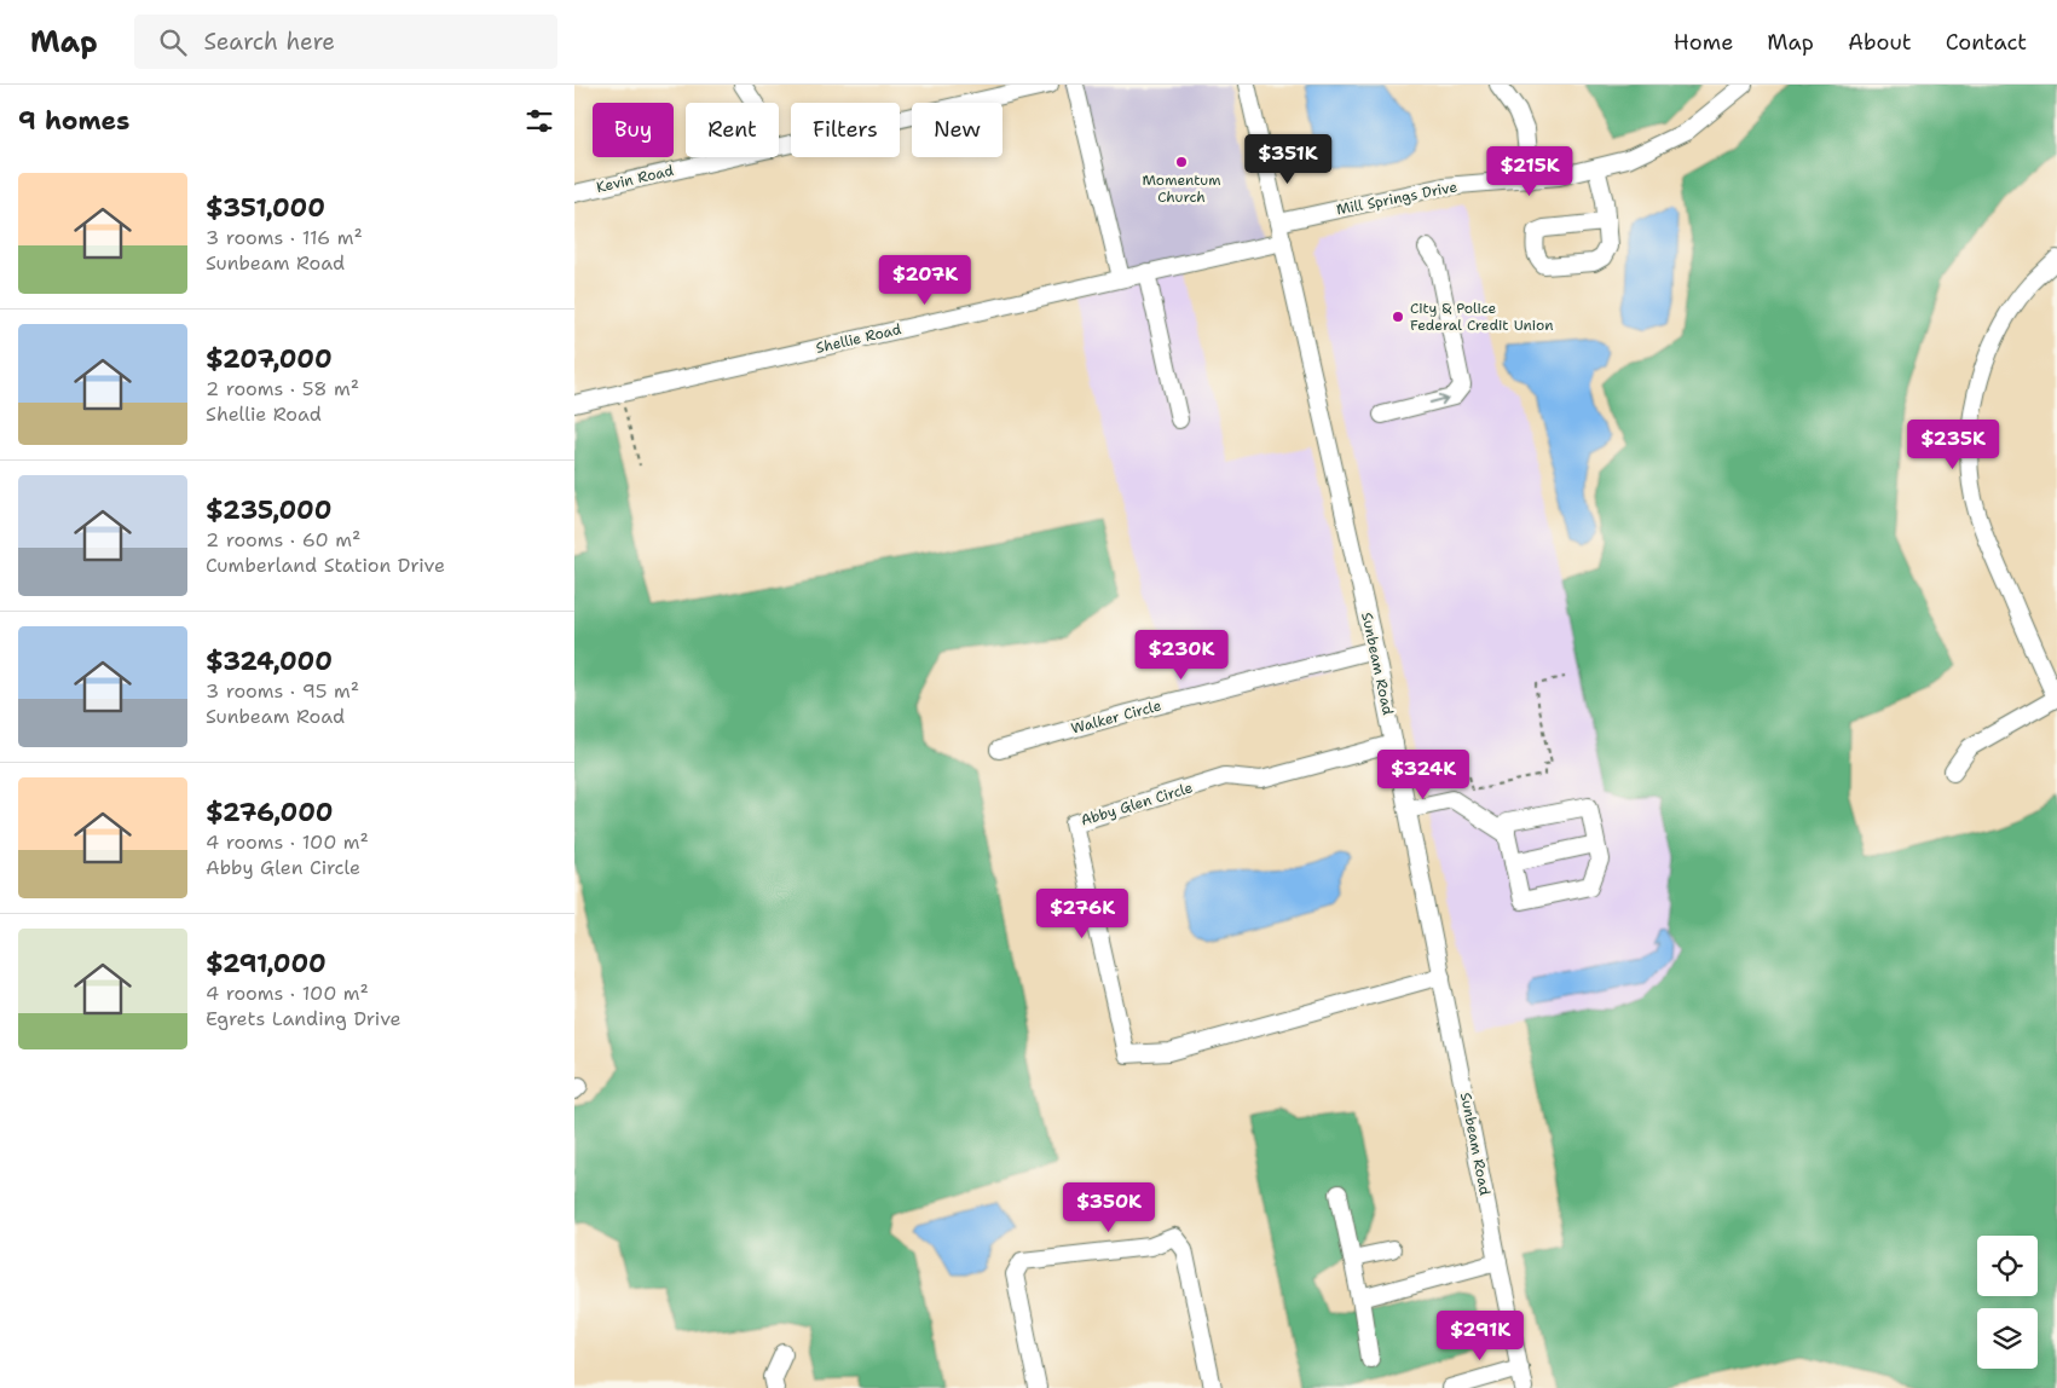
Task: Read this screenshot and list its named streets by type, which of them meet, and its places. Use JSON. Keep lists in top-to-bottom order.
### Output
{
  "streets": {
    "street": [
      "Kevin Road",
      "Mill Springs Drive",
      "Shellie Road",
      "Sunbeam Road",
      "Walker Circle",
      "Abby Glen Circle"
    ]
  },
  "crossings": [
    ["Mill Springs Drive", "Sunbeam Road"],
    ["Shellie Road", "Sunbeam Road"],
    ["Sunbeam Road", "Walker Circle"],
    ["Sunbeam Road", "Abby Glen Circle"]
  ],
  "places": ["Momentum Church", "City & Police Federal Credit Union"],
  "page": {
    "header": "Map",
    "search": "Search here",
    "nav": [
      "Home",
      "Map",
      "About",
      "Contact"
    ],
    "heading": "9 homes",
    "chip": [
      "Buy",
      "Rent",
      "Filters",
      "New"
    ],
    "price": [
      "$351K",
      "$215K",
      "$207K",
      "$235K",
      "$230K",
      "$324K",
      "$276K",
      "$350K",
      "$291K"
    ],
    "list": [
      {
        "name": "$351,000",
        "note": "3 rooms · 116 m² · Sunbeam Road"
      },
      {
        "name": "$207,000",
        "note": "2 rooms · 58 m² · Shellie Road"
      },
      {
        "name": "$235,000",
        "note": "2 rooms · 60 m² · Cumberland Station Drive"
      },
      {
        "name": "$324,000",
        "note": "3 rooms · 95 m² · Sunbeam Road"
      },
      {
        "name": "$276,000",
        "note": "4 rooms · 100 m² · Abby Glen Circle"
      },
      {
        "name": "$291,000",
        "note": "4 rooms · 100 m² · Egrets Landing Drive"
      }
    ]
  }
}
